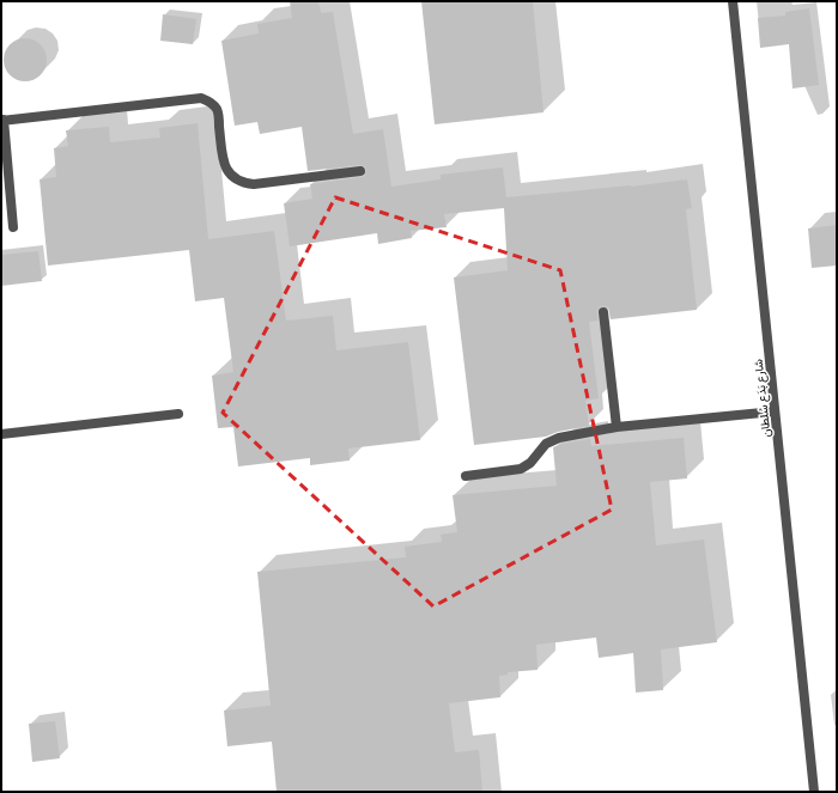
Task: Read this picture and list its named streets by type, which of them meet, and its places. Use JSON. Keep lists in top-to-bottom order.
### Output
{
  "streets": {
    "street": ["شارع بَدَع سُلطان"]
  }
}
